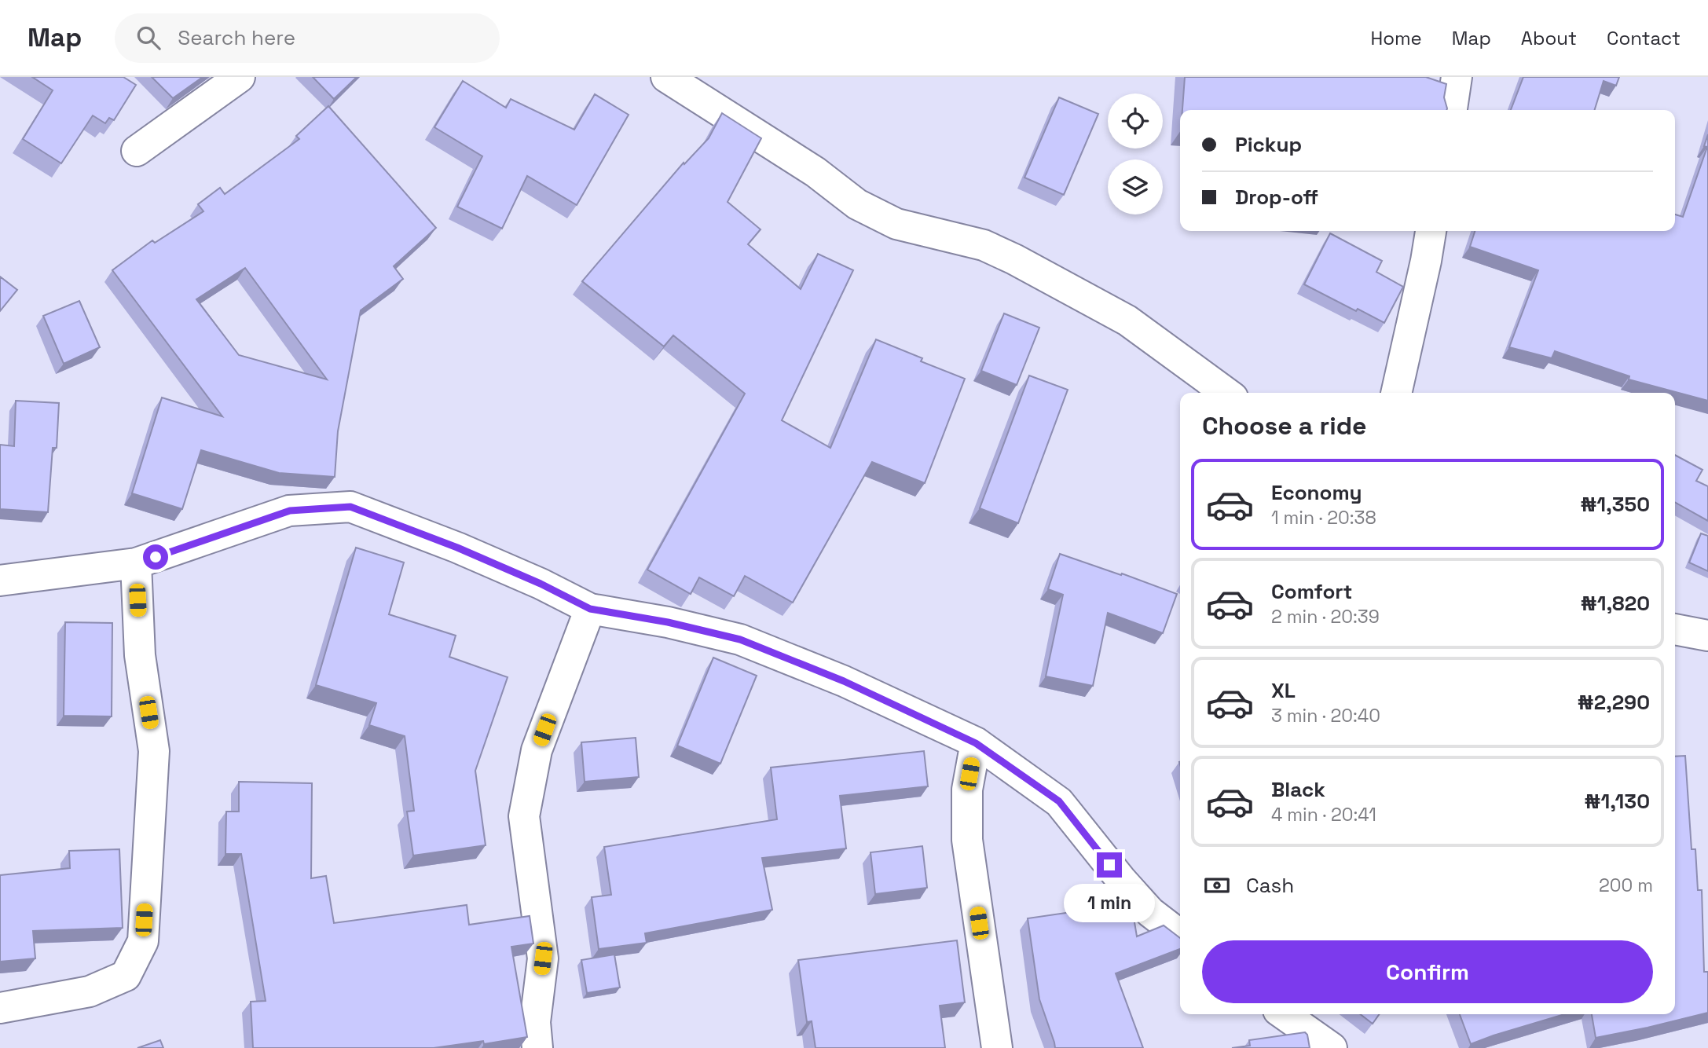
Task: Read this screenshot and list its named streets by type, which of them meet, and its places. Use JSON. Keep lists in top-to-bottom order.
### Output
{
  "page": {
    "header": "Map",
    "search": "Search here",
    "nav": [
      "Home",
      "Map",
      "About",
      "Contact"
    ],
    "banner": ["Pickup", "Drop-off"],
    "heading": "Choose a ride",
    "list": [
      {
        "name": "Economy",
        "note": "1 min · 20:38",
        "value": "₦1,350"
      },
      {
        "name": "Comfort",
        "note": "2 min · 20:39",
        "value": "₦1,820"
      },
      {
        "name": "XL",
        "note": "3 min · 20:40",
        "value": "₦2,290"
      },
      {
        "name": "Black",
        "note": "4 min · 20:41",
        "value": "₦1,130"
      }
    ],
    "pay": ["Cash", "200 m"],
    "bubble": "1 min",
    "buttons": "Confirm"
  }
}
